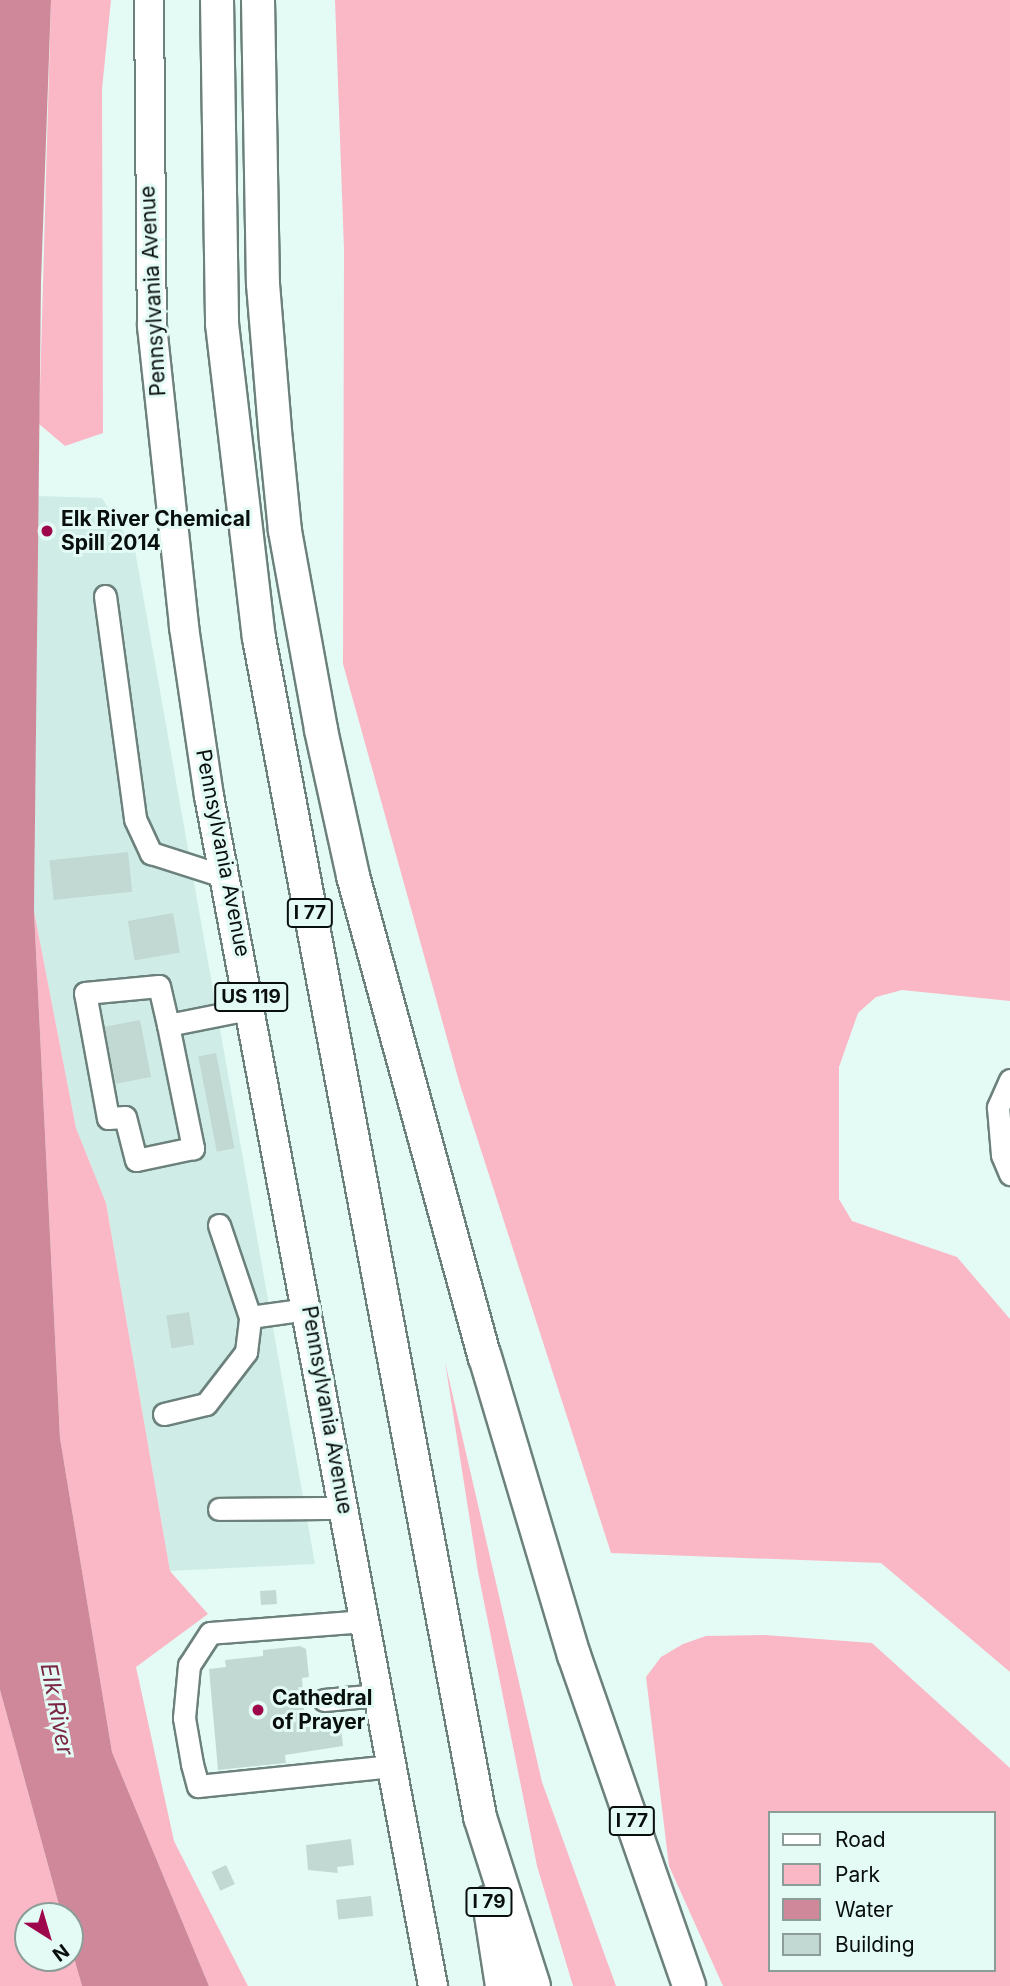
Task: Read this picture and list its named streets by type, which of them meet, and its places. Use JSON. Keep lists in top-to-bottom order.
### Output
{
  "streets": {
    "highway": ["I 77", "I 79"],
    "main road": ["Pennsylvania Avenue", "US 119"]
  },
  "crossings": [
    ["I 77", "I 79"]
  ],
  "water": ["Elk River"],
  "places": ["Elk River Chemical Spill 2014", "Cathedral of Prayer"],
  "legend": [
    "Road",
    "Park",
    "Water",
    "Building"
  ],
  "north": "bottom right"
}
